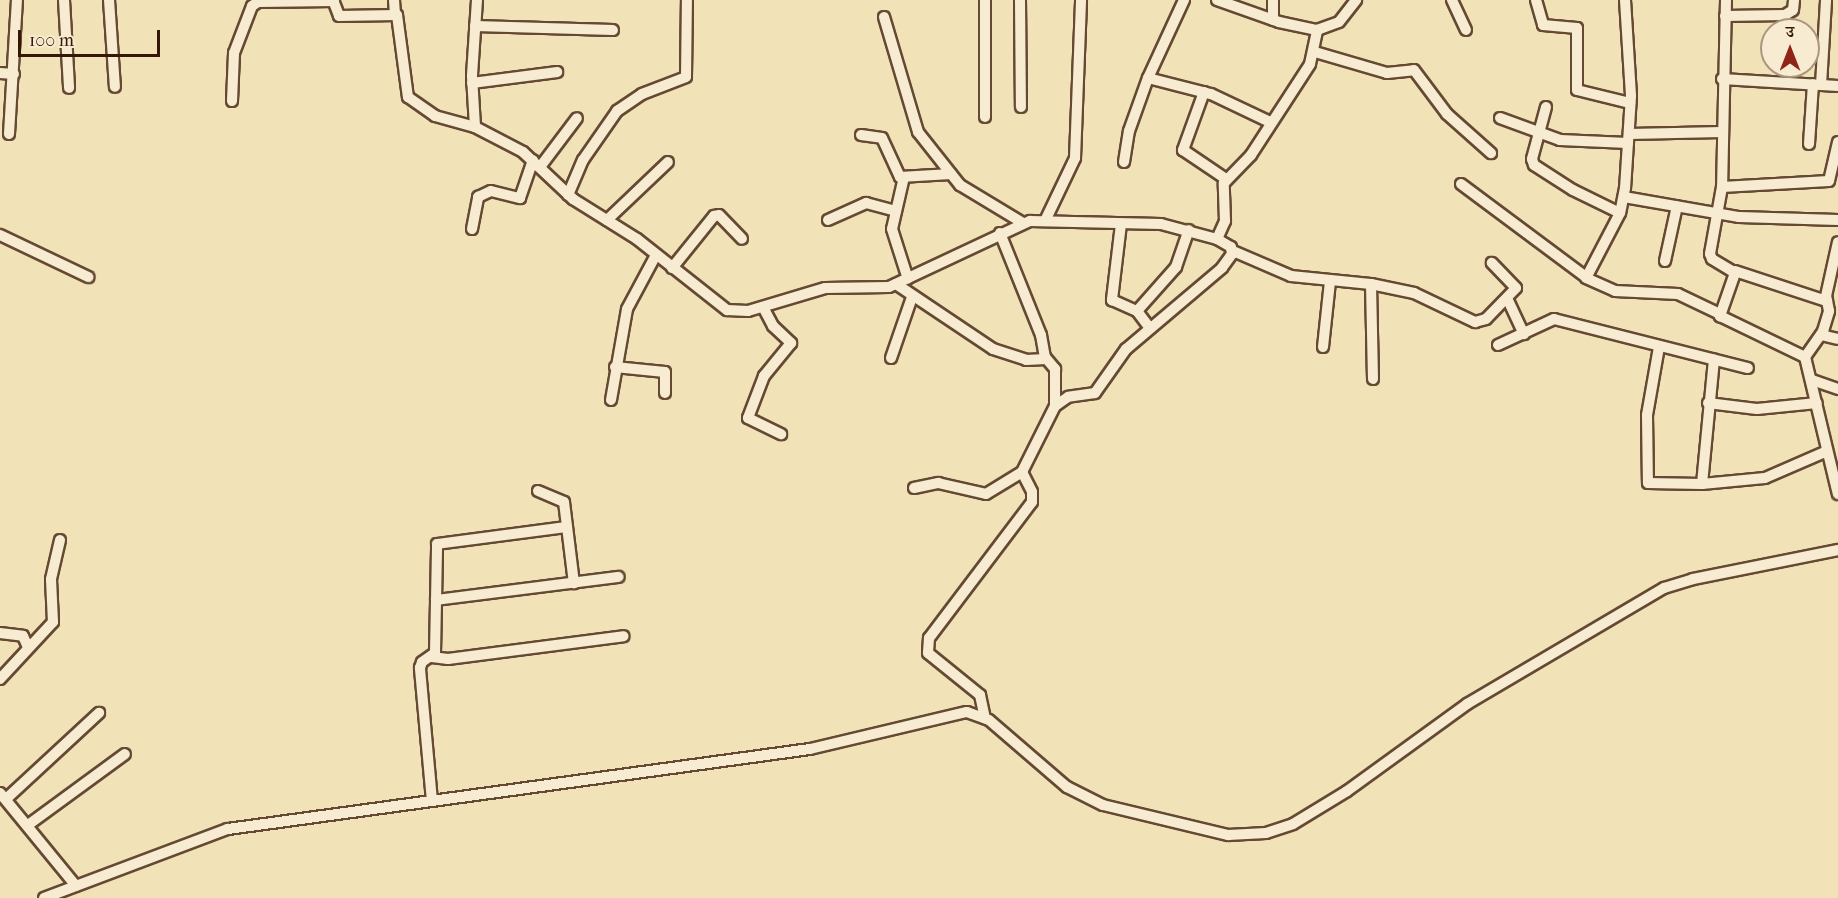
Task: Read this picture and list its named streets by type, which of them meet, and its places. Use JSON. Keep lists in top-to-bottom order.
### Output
{
  "scale_bar": "100 m",
  "north": "top"
}
